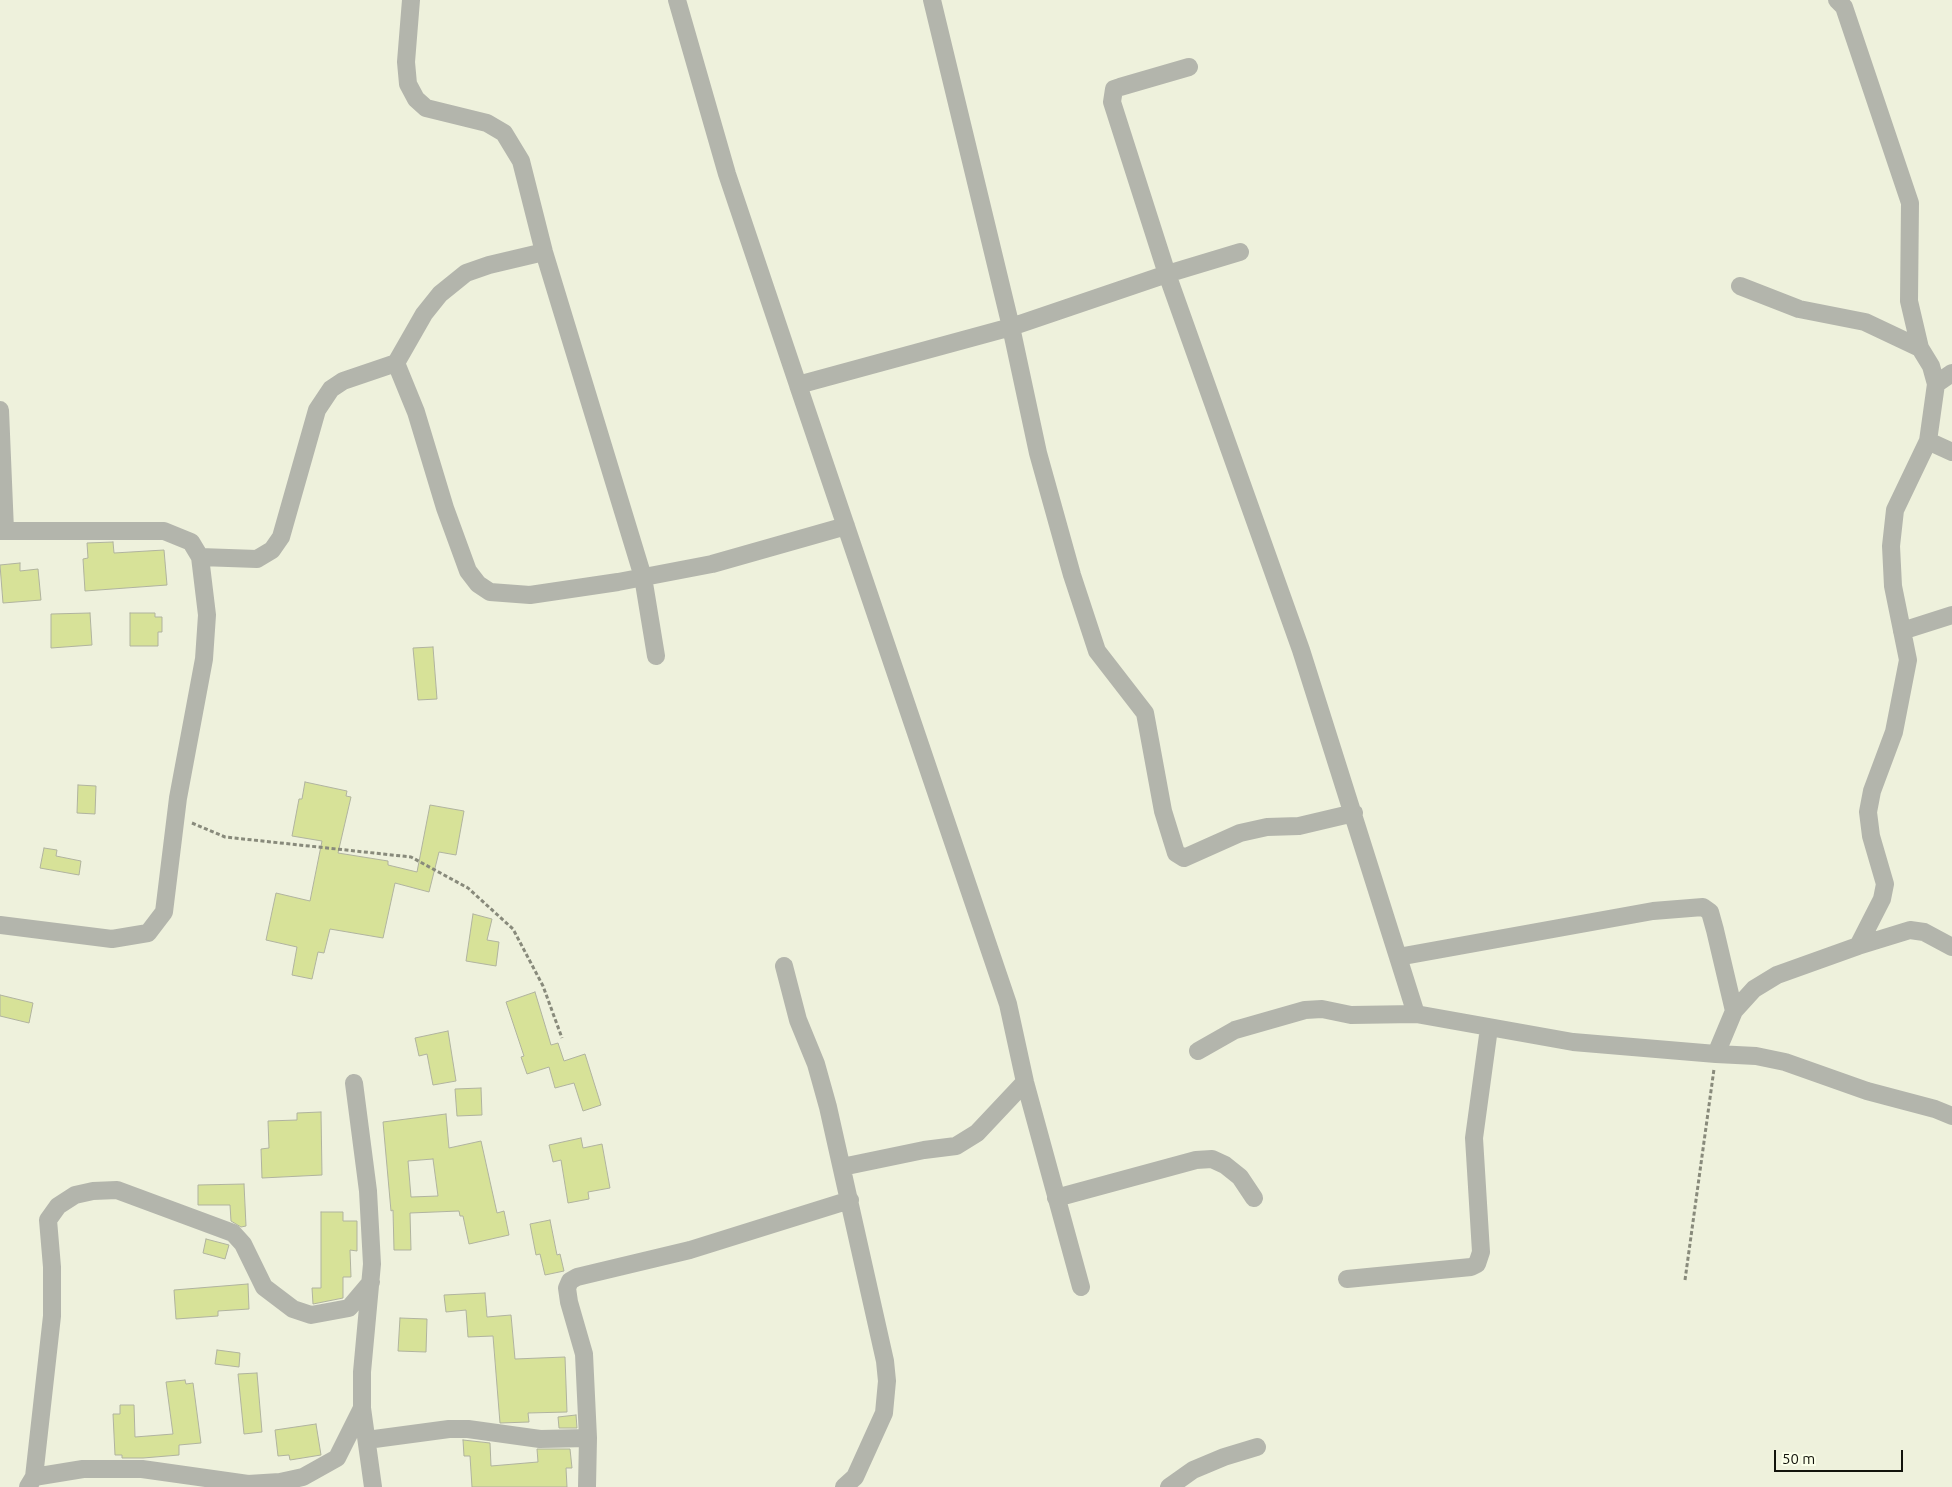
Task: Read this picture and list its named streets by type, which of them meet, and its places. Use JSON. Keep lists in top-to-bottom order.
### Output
{
  "scale_bar": "50 m"
}
